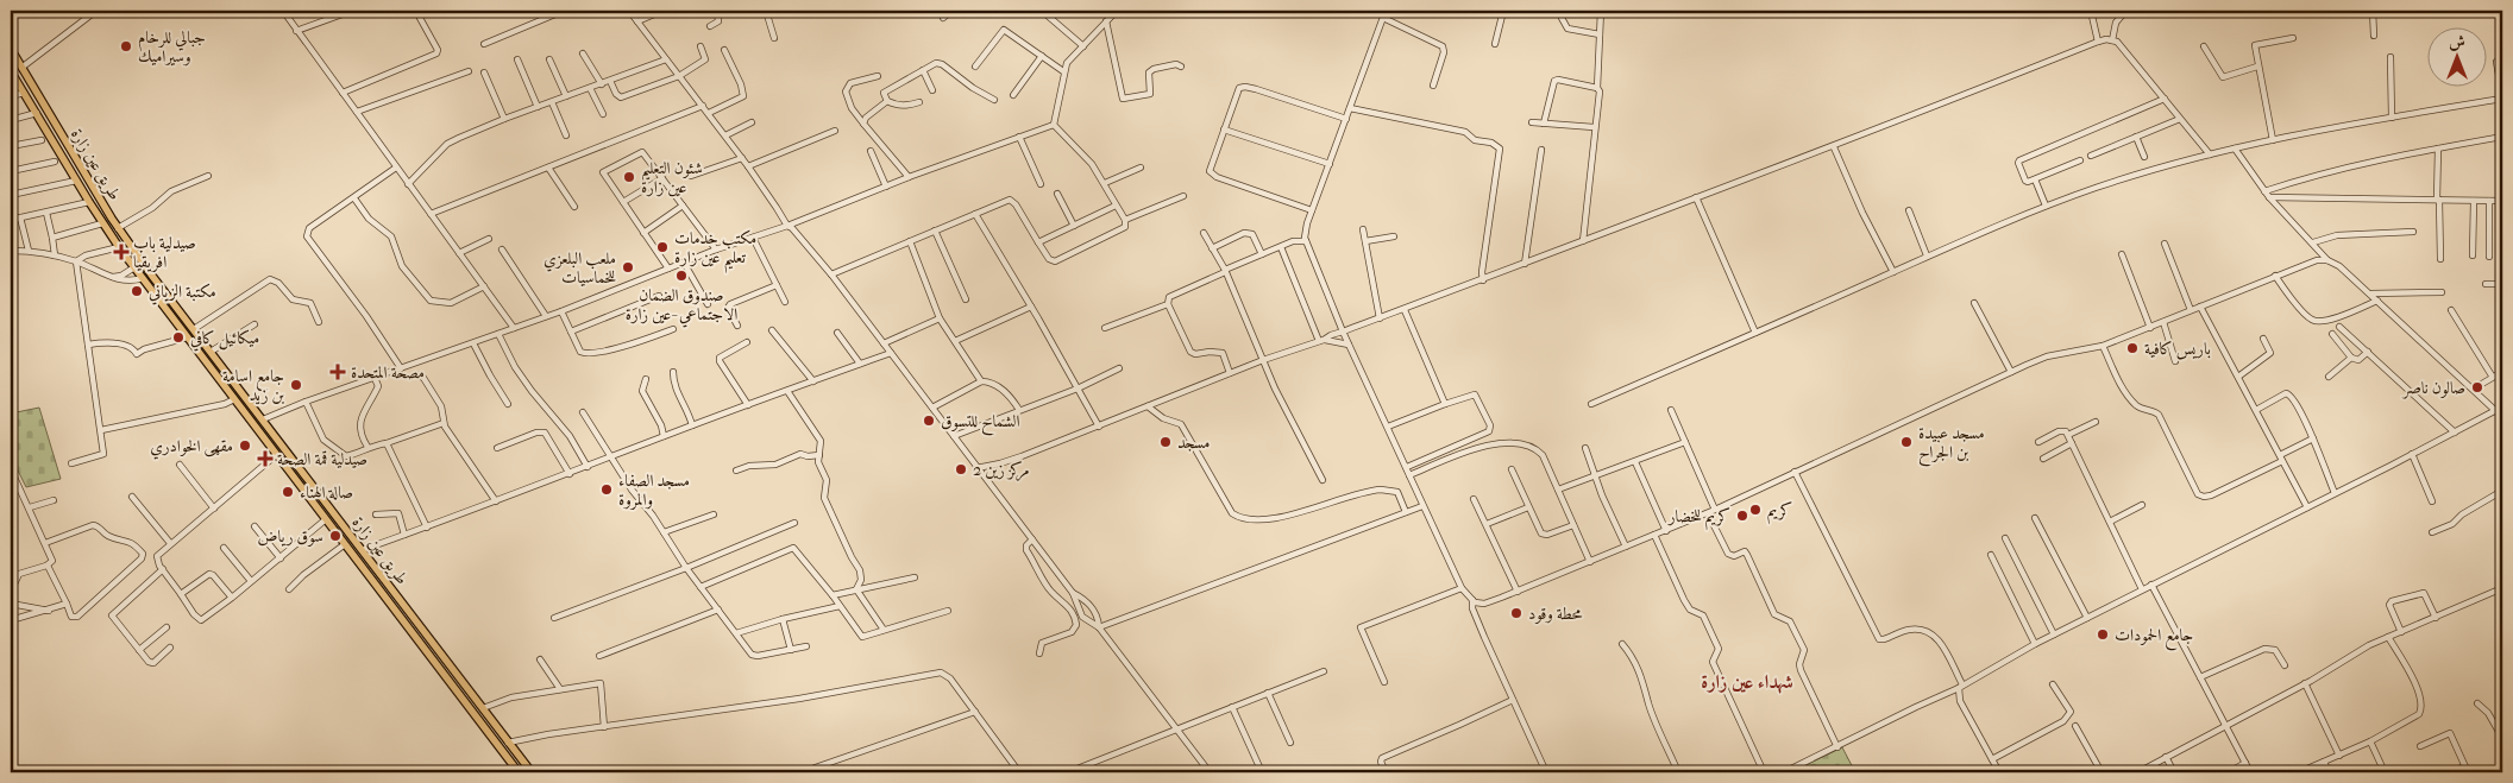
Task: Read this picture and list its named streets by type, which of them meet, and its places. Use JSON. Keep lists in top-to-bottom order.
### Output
{
  "streets": {
    "main road": ["طريق عين زارة"]
  },
  "districts": ["شهداء عين زارة"],
  "places": {
    "other": [
      "جبالي للرخام وسيراميك",
      "شئون التعليم عين زارة",
      "مكتب خدمات تعليم عين زارة",
      "ملعب البلعزي للخماسيات",
      "صندوق الضمان الاجتماعي -عين زارة",
      "مكتبة الزياني",
      "ميكائيل كافي",
      "باريس كافية",
      "جامع اسامة بن زيد",
      "صالون ناصر",
      "الشماح للتسوق",
      "مسجد",
      "مسجد عبيدة بن الجراح",
      "مقهى الخوادري",
      "مركز زين 2",
      "مسجد الصفاء والمروة",
      "صالة الهناء",
      "كريم",
      "كريم للخضار",
      "سوق رياض",
      "محطة وقود",
      "جامع الحمودات"
    ],
    "health": ["صيدلية باب افريقيا", "مصحة المتحدة", "صيدلية قمة الصحة"]
  },
  "north": "top"
}
